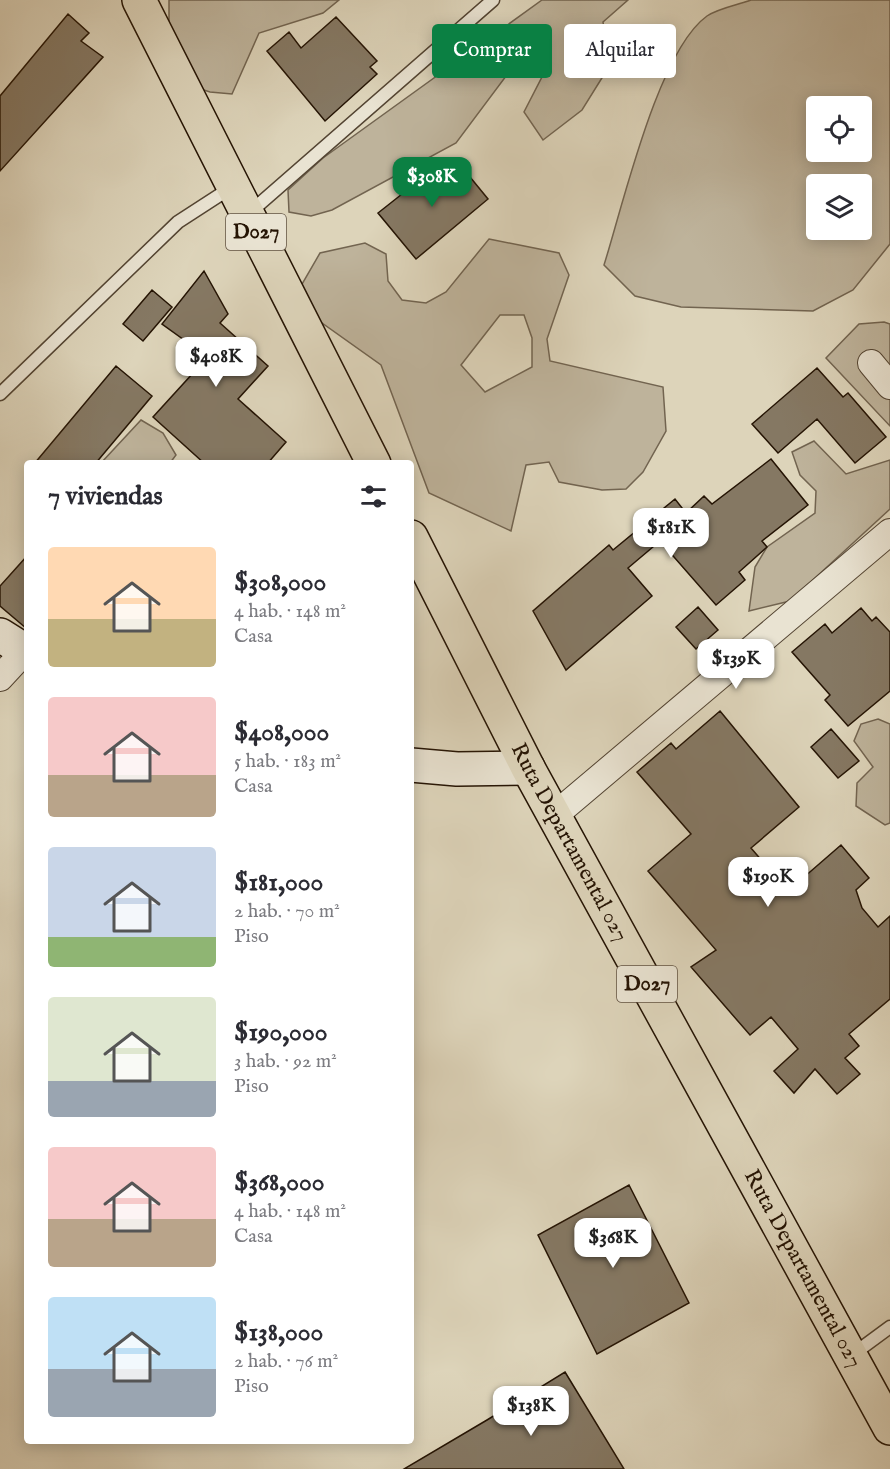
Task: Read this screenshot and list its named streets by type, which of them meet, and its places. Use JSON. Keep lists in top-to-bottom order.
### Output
{
  "streets": {
    "main road": ["D027", "Ruta Departamental 027"]
  },
  "page": {
    "chip": ["Comprar", "Alquilar"],
    "price": [
      "$308K",
      "$408K",
      "$181K",
      "$139K",
      "$190K",
      "$368K",
      "$138K"
    ],
    "heading": "7 viviendas",
    "list": [
      {
        "name": "$308,000",
        "note": "4 hab. · 148 m² · Casa"
      },
      {
        "name": "$408,000",
        "note": "5 hab. · 183 m² · Casa"
      },
      {
        "name": "$181,000",
        "note": "2 hab. · 70 m² · Piso"
      },
      {
        "name": "$190,000",
        "note": "3 hab. · 92 m² · Piso"
      },
      {
        "name": "$368,000",
        "note": "4 hab. · 148 m² · Casa"
      },
      {
        "name": "$138,000",
        "note": "2 hab. · 76 m² · Piso"
      }
    ]
  }
}
